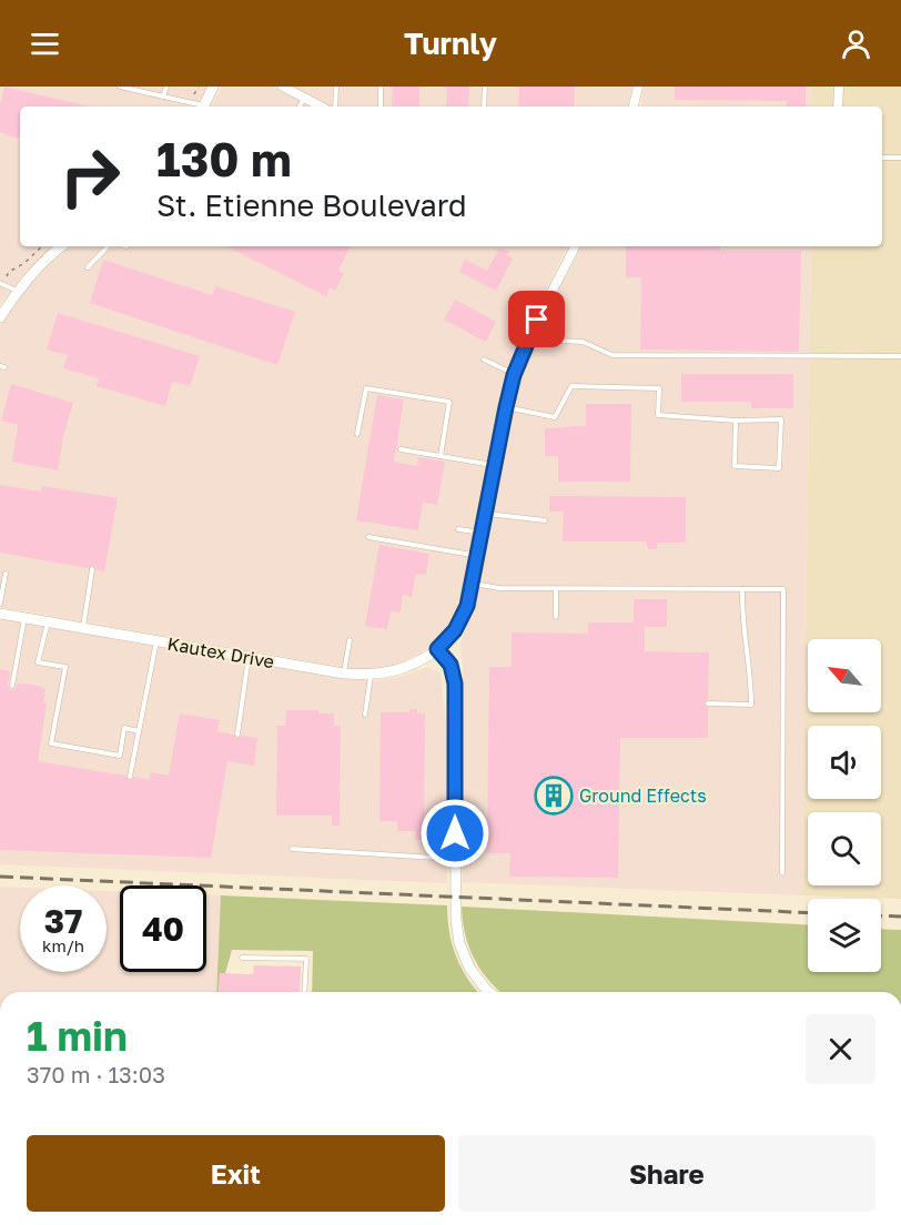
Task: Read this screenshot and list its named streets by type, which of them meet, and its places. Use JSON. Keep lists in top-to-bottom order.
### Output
{
  "streets": {
    "street": ["Kautex Drive"]
  },
  "places": {
    "building": ["Ground Effects"]
  },
  "north": "top left",
  "page": {
    "header": "Turnly",
    "turn": ["130 m", "St. Etienne Boulevard"],
    "speed": "37 km/h",
    "limit": "40",
    "heading": ["1 min", "370 m · 13:03"],
    "buttons": ["Exit", "Share"]
  }
}
